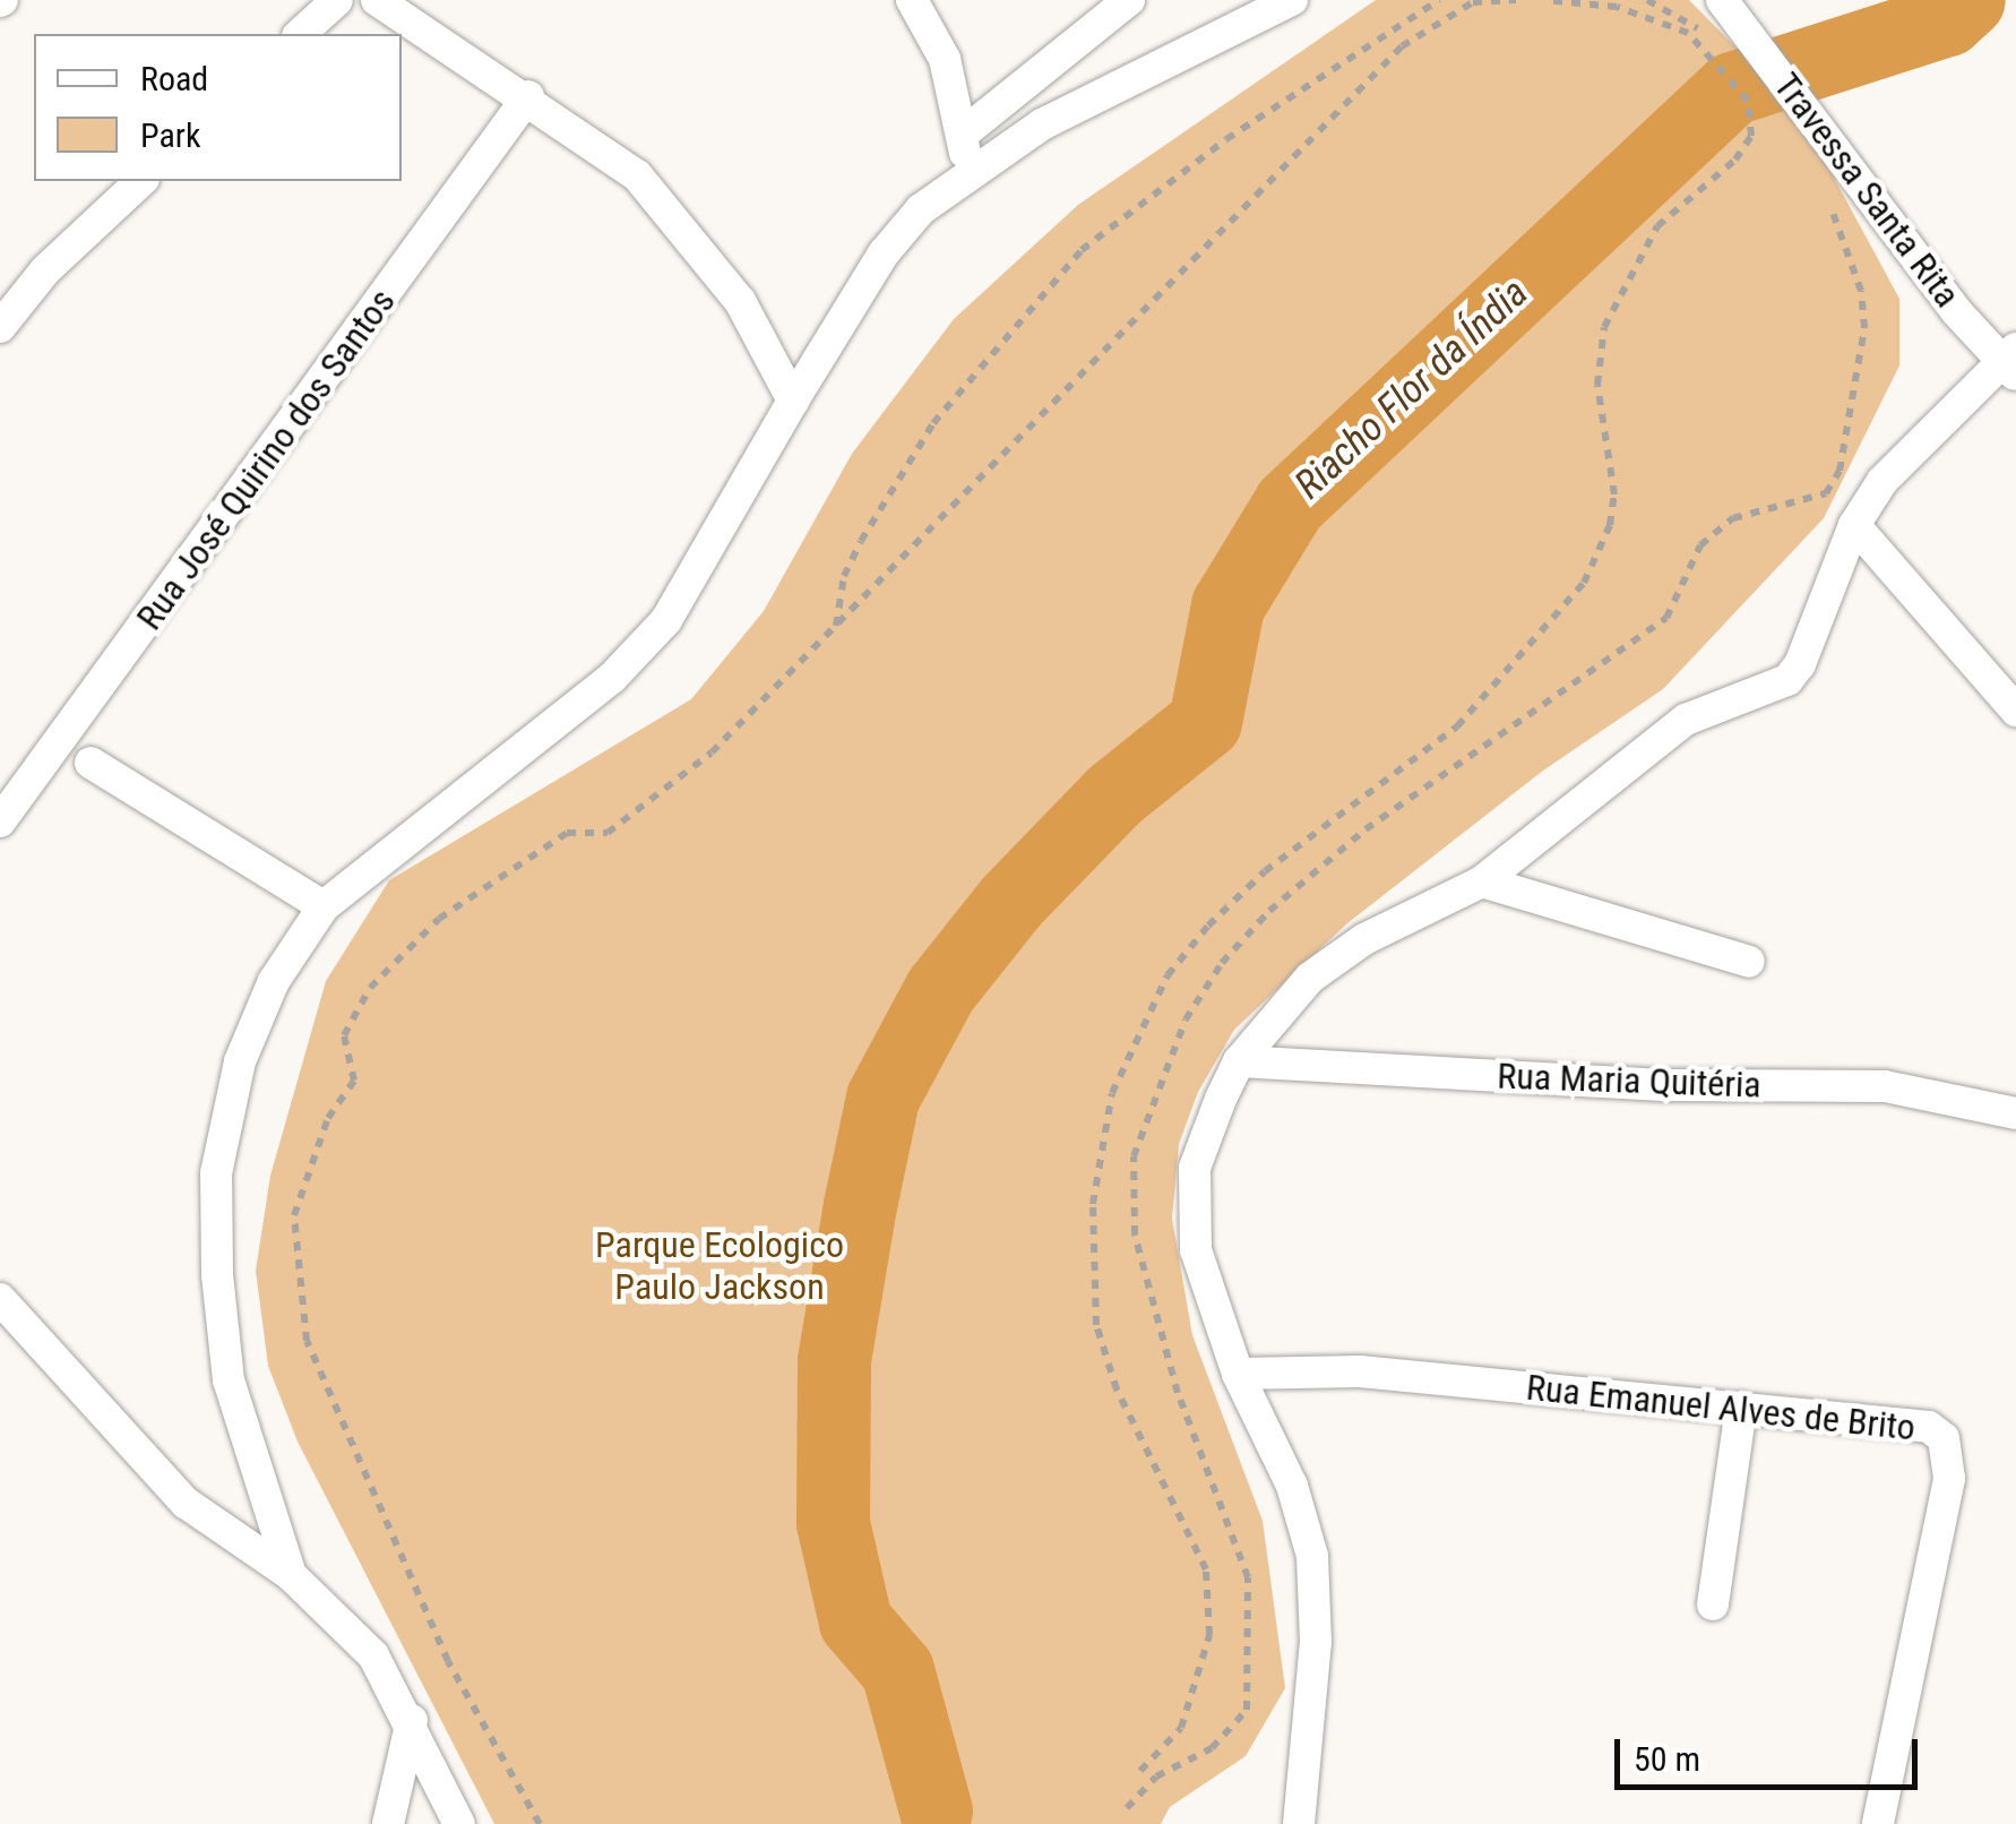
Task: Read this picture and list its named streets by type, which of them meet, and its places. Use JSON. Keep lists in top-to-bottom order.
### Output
{
  "streets": {
    "street": [
      "Travessa Santa Rita",
      "Rua José Quirino dos Santos",
      "Rua Maria Quitéria",
      "Rua Emanuel Alves de Brito"
    ]
  },
  "water": ["Riacho Flor da Índia"],
  "parks": ["Parque Ecologico Paulo Jackson"],
  "legend": ["Road", "Park"],
  "scale_bar": "50 m"
}
